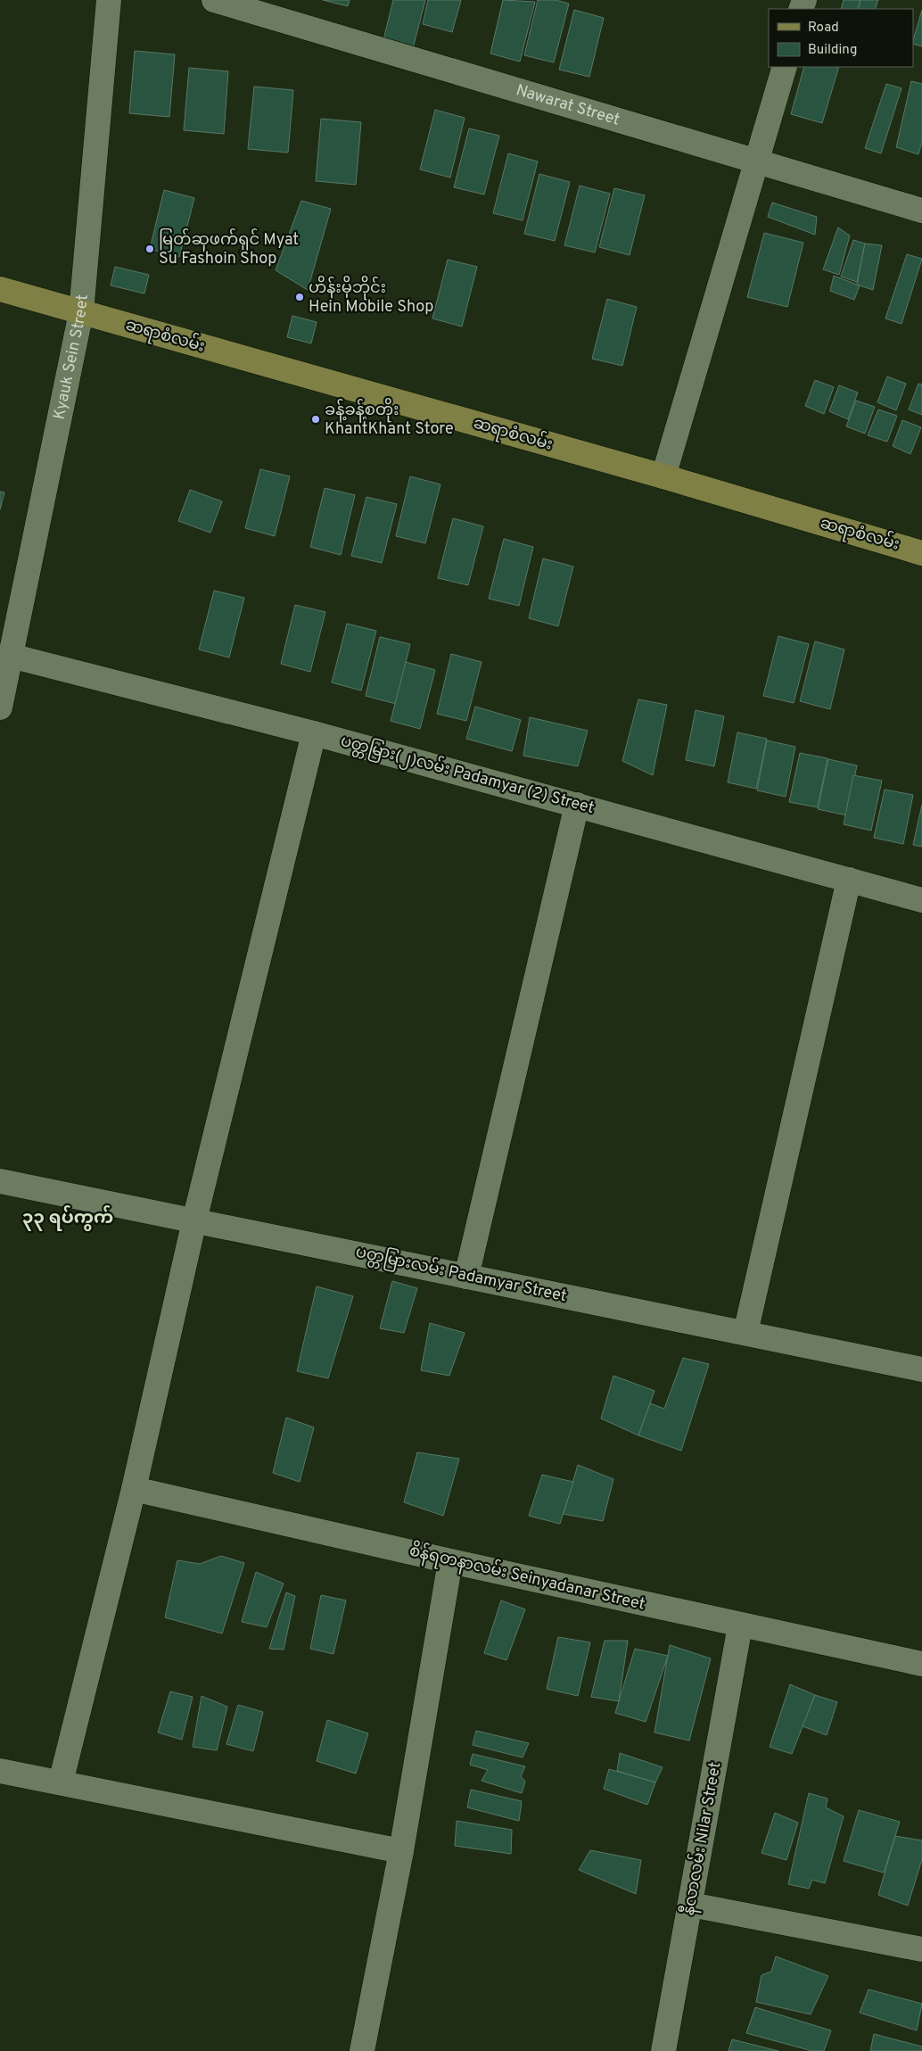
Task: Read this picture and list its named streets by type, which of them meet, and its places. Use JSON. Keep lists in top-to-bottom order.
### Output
{
  "streets": {
    "main road": ["ဆရာစံလမ်း"],
    "street": [
      "Nawarat Street",
      "Kyauk Sein Street",
      "ပတ္တမြား(၂)လမ်း Padamyar (2) Street",
      "ပတ္တမြားလမ်း Padamyar Street",
      "စိန်ရတနာလမ်း Seinyadanar Street",
      "နီလာလမ်း Nilar Street"
    ]
  },
  "crossings": [
    ["ဆရာစံလမ်း", "Kyauk Sein Street"],
    ["Kyauk Sein Street", "ပတ္တမြား(၂)လမ်း Padamyar (2) Street"],
    ["စိန်ရတနာလမ်း Seinyadanar Street", "နီလာလမ်း Nilar Street"]
  ],
  "districts": ["၃၃ ရပ်ကွက်"],
  "places": ["မြတ်ဆုဖက်ရှင် Myat Su Fashoin Shop", "ဟိန်းမိုဘိုင်း Hein Mobile Shop", "ခန့်ခန့်စတိုး KhantKhant Store"],
  "legend": ["Road", "Building"]
}
